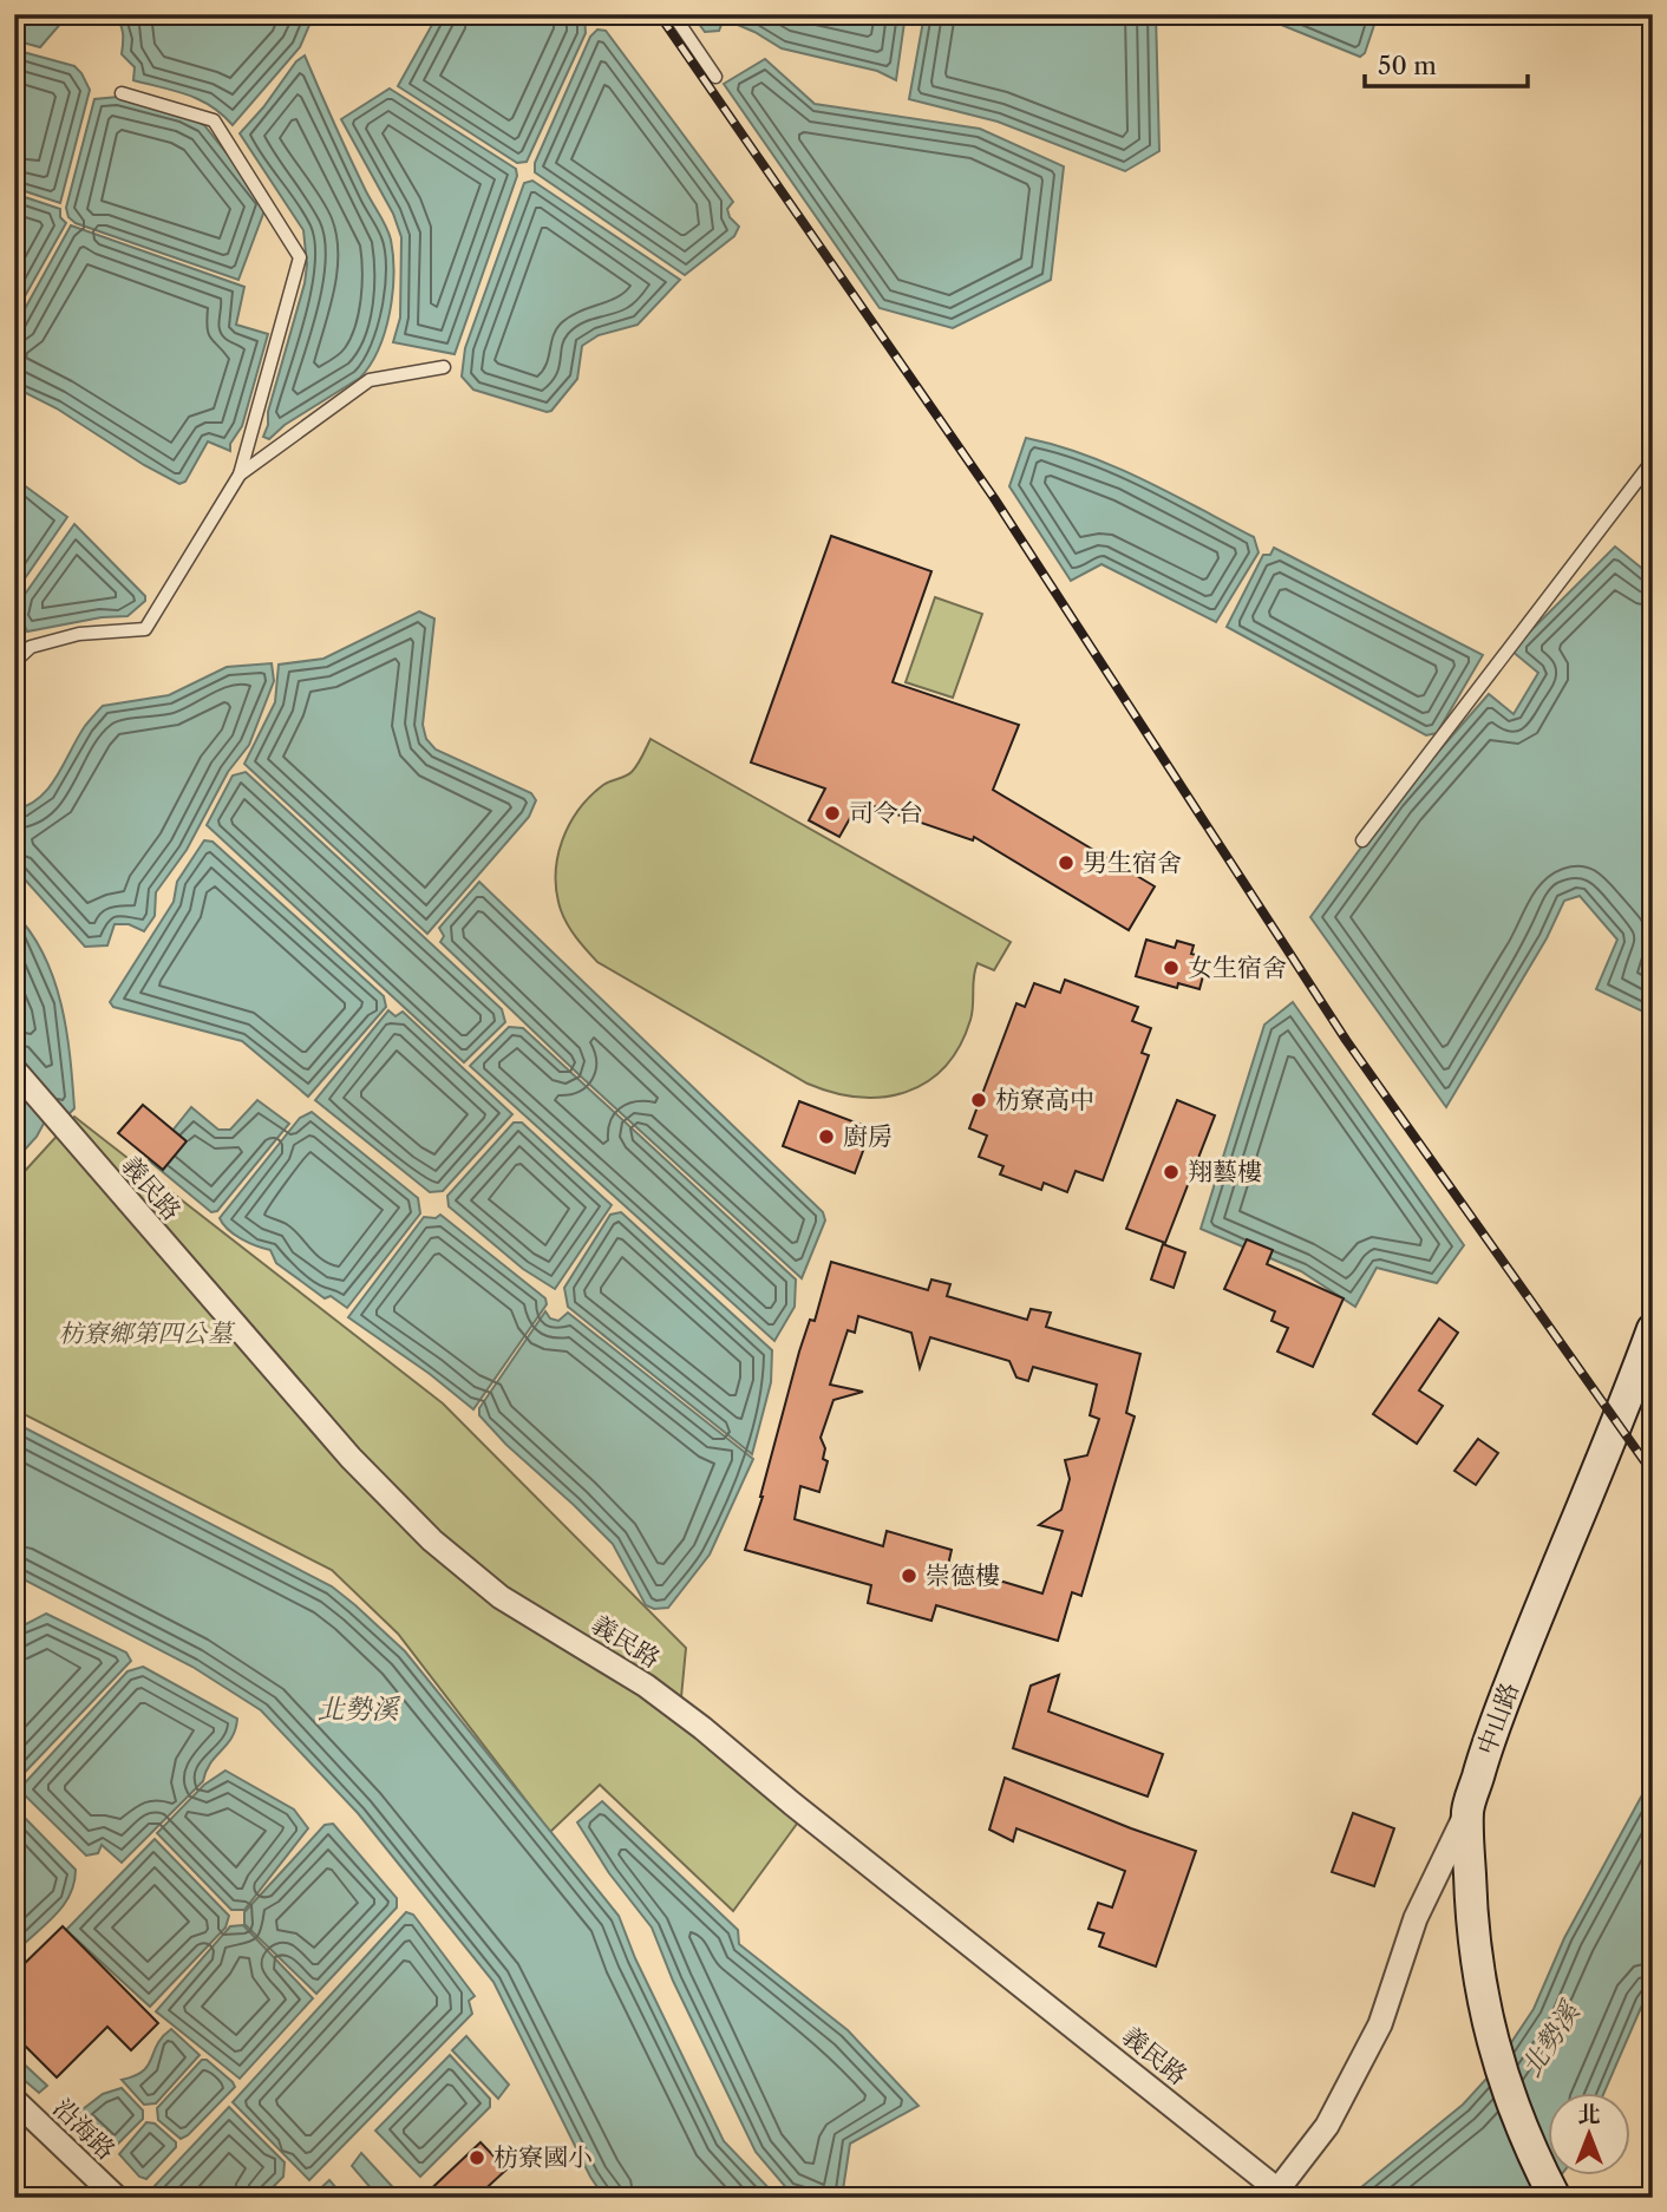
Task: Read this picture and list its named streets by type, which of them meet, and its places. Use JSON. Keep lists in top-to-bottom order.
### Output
{
  "streets": {
    "street": ["義民路", "中山路", "沿海路"]
  },
  "crossings": [
    ["義民路", "中山路"]
  ],
  "water": ["北勢溪"],
  "parks": ["枋寮鄉第四公墓"],
  "places": [
    "司令台",
    "男生宿舍",
    "女生宿舍",
    "枋寮高中",
    "廚房",
    "翔藝樓",
    "崇德樓",
    "枋寮國小"
  ],
  "scale_bar": "50 m",
  "north": "top"
}
